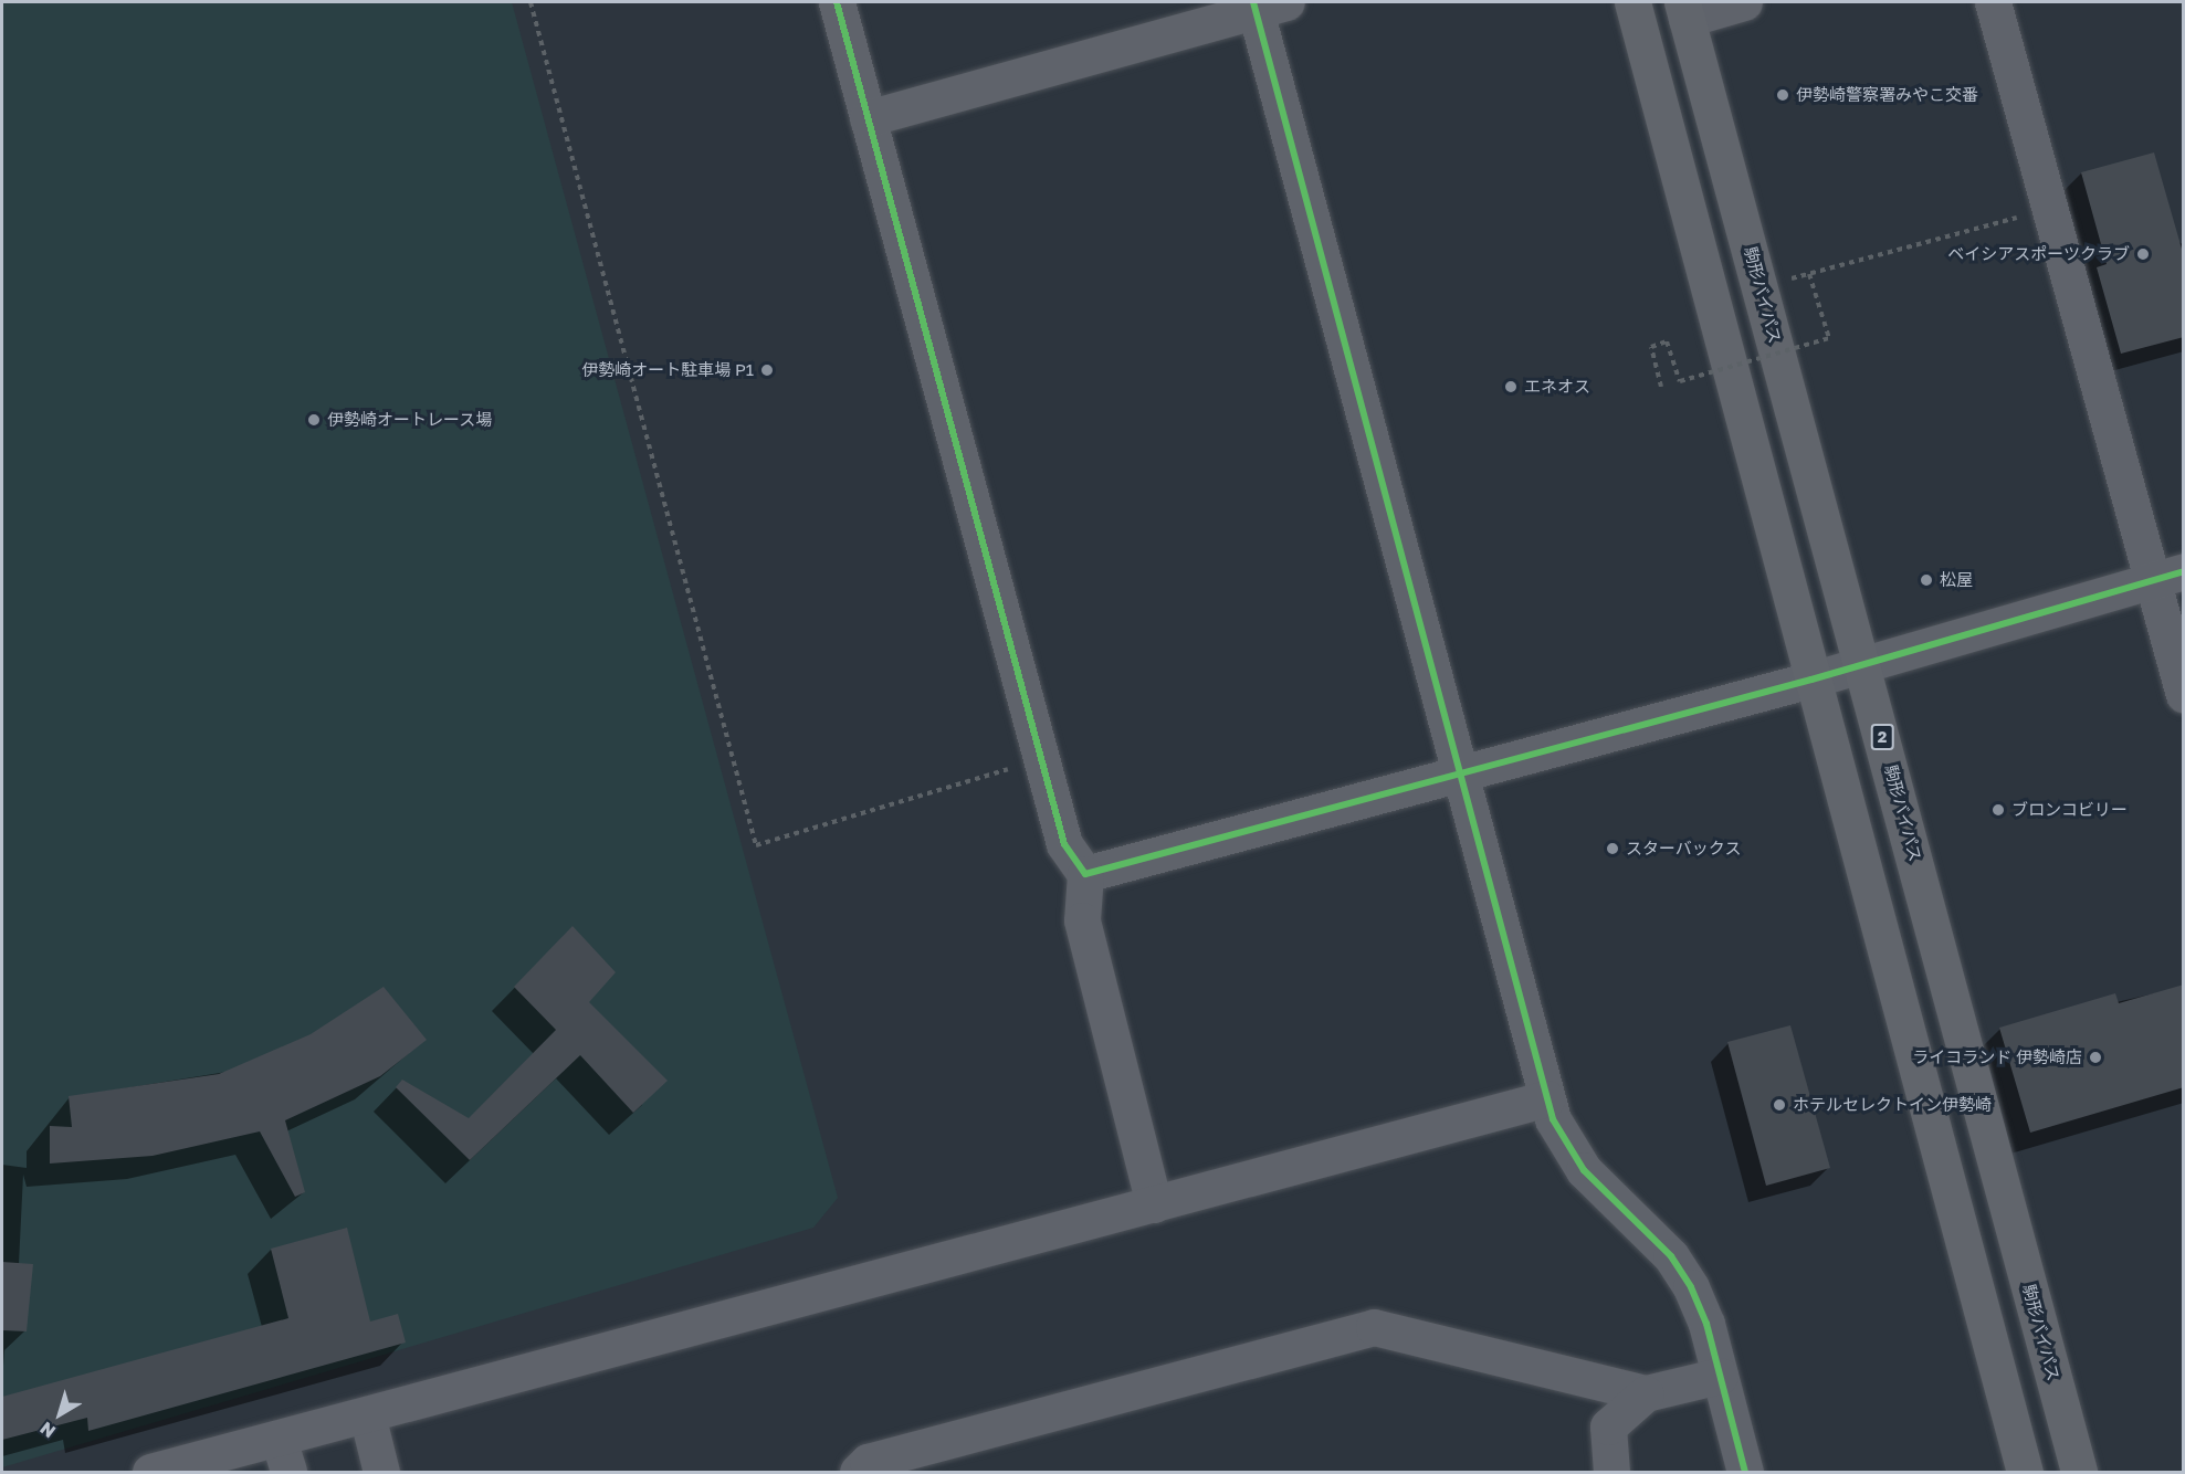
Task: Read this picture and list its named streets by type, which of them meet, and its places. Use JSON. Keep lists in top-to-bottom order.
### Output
{
  "streets": {
    "main road": ["駒形バイパス", "2"]
  },
  "places": [
    "伊勢崎警察署みやこ交番",
    "ベイシアスポーツクラブ",
    "伊勢崎オート駐車場 P1",
    "エネオス",
    "伊勢崎オートレース場",
    "松屋",
    "ブロンコビリー",
    "スターバックス",
    "ライコランド 伊勢崎店",
    "ホテルセレクトイン伊勢崎"
  ],
  "north": "bottom left"
}
